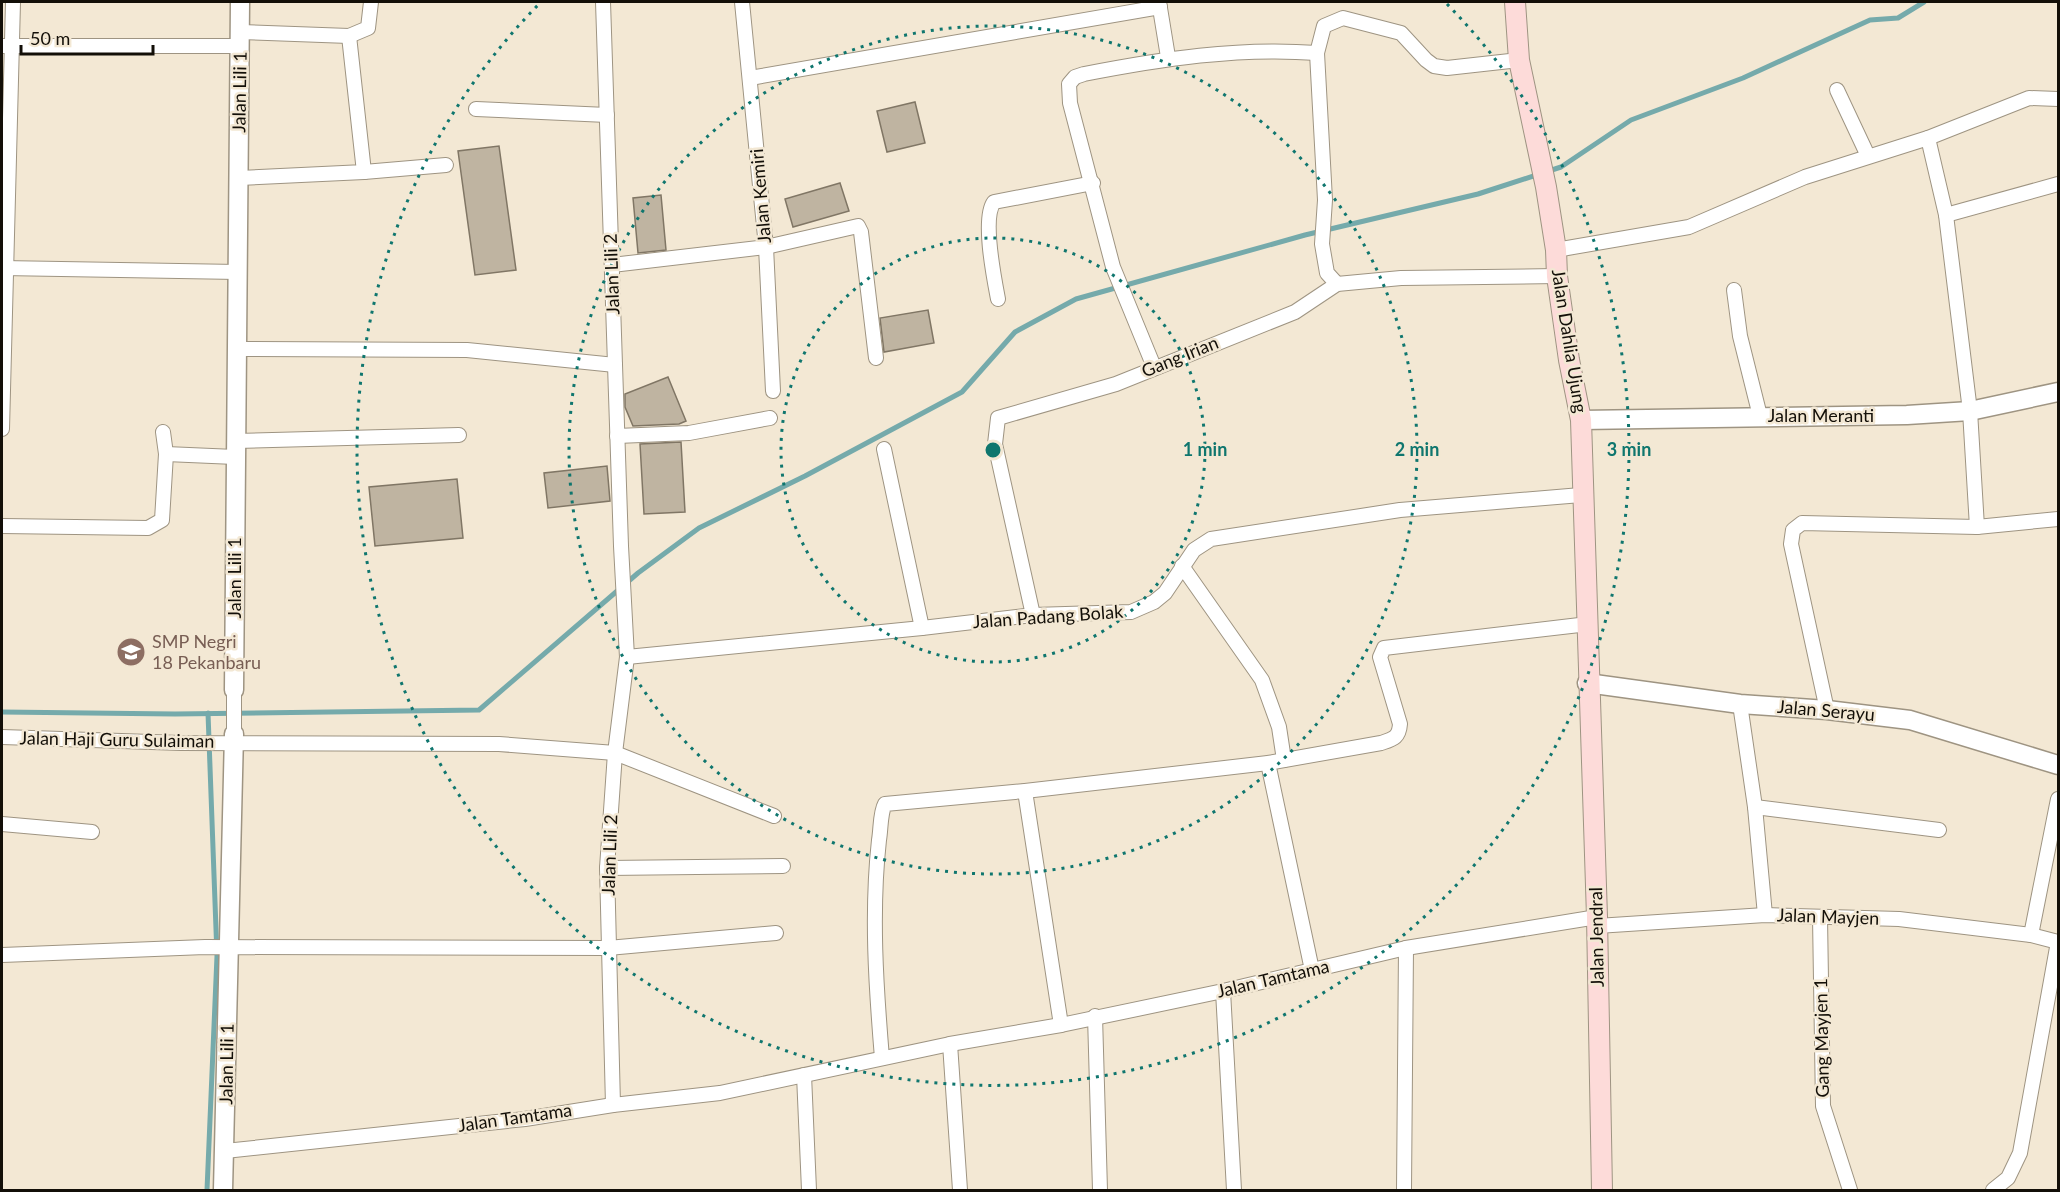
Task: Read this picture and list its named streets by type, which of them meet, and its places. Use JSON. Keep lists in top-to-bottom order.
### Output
{
  "streets": {
    "main road": ["Jalan Dahlia Ujung", "Jalan Jendral"],
    "street": [
      "Jalan Lili 1",
      "Jalan Kemiri",
      "Jalan Lili 2",
      "Gang Irian",
      "Jalan Meranti",
      "Jalan Padang Bolak",
      "Jalan Serayu",
      "Jalan Haji Guru Sulaiman",
      "Jalan Mayjen",
      "Jalan Tamtama",
      "Gang Mayjen 1"
    ]
  },
  "crossings": [
    ["Jalan Lili 1", "Jalan Haji Guru Sulaiman"],
    ["Jalan Lili 1", "Jalan Tamtama"],
    ["Jalan Lili 2", "Jalan Padang Bolak"],
    ["Jalan Lili 2", "Jalan Haji Guru Sulaiman"],
    ["Jalan Lili 2", "Jalan Tamtama"],
    ["Jalan Dahlia Ujung", "Gang Irian"],
    ["Jalan Dahlia Ujung", "Jalan Meranti"],
    ["Jalan Dahlia Ujung", "Jalan Padang Bolak"],
    ["Jalan Dahlia Ujung", "Jalan Serayu"],
    ["Jalan Dahlia Ujung", "Jalan Jendral"],
    ["Gang Irian", "Jalan Padang Bolak"],
    ["Jalan Serayu", "Jalan Jendral"],
    ["Jalan Mayjen", "Jalan Jendral"],
    ["Jalan Mayjen", "Jalan Tamtama"],
    ["Jalan Mayjen", "Gang Mayjen 1"],
    ["Jalan Jendral", "Jalan Tamtama"]
  ],
  "places": {
    "school or university": ["SMP Negri 18 Pekanbaru"]
  },
  "scale_bar": "50 m",
  "rings": ["1 min", "2 min", "3 min"]
}
